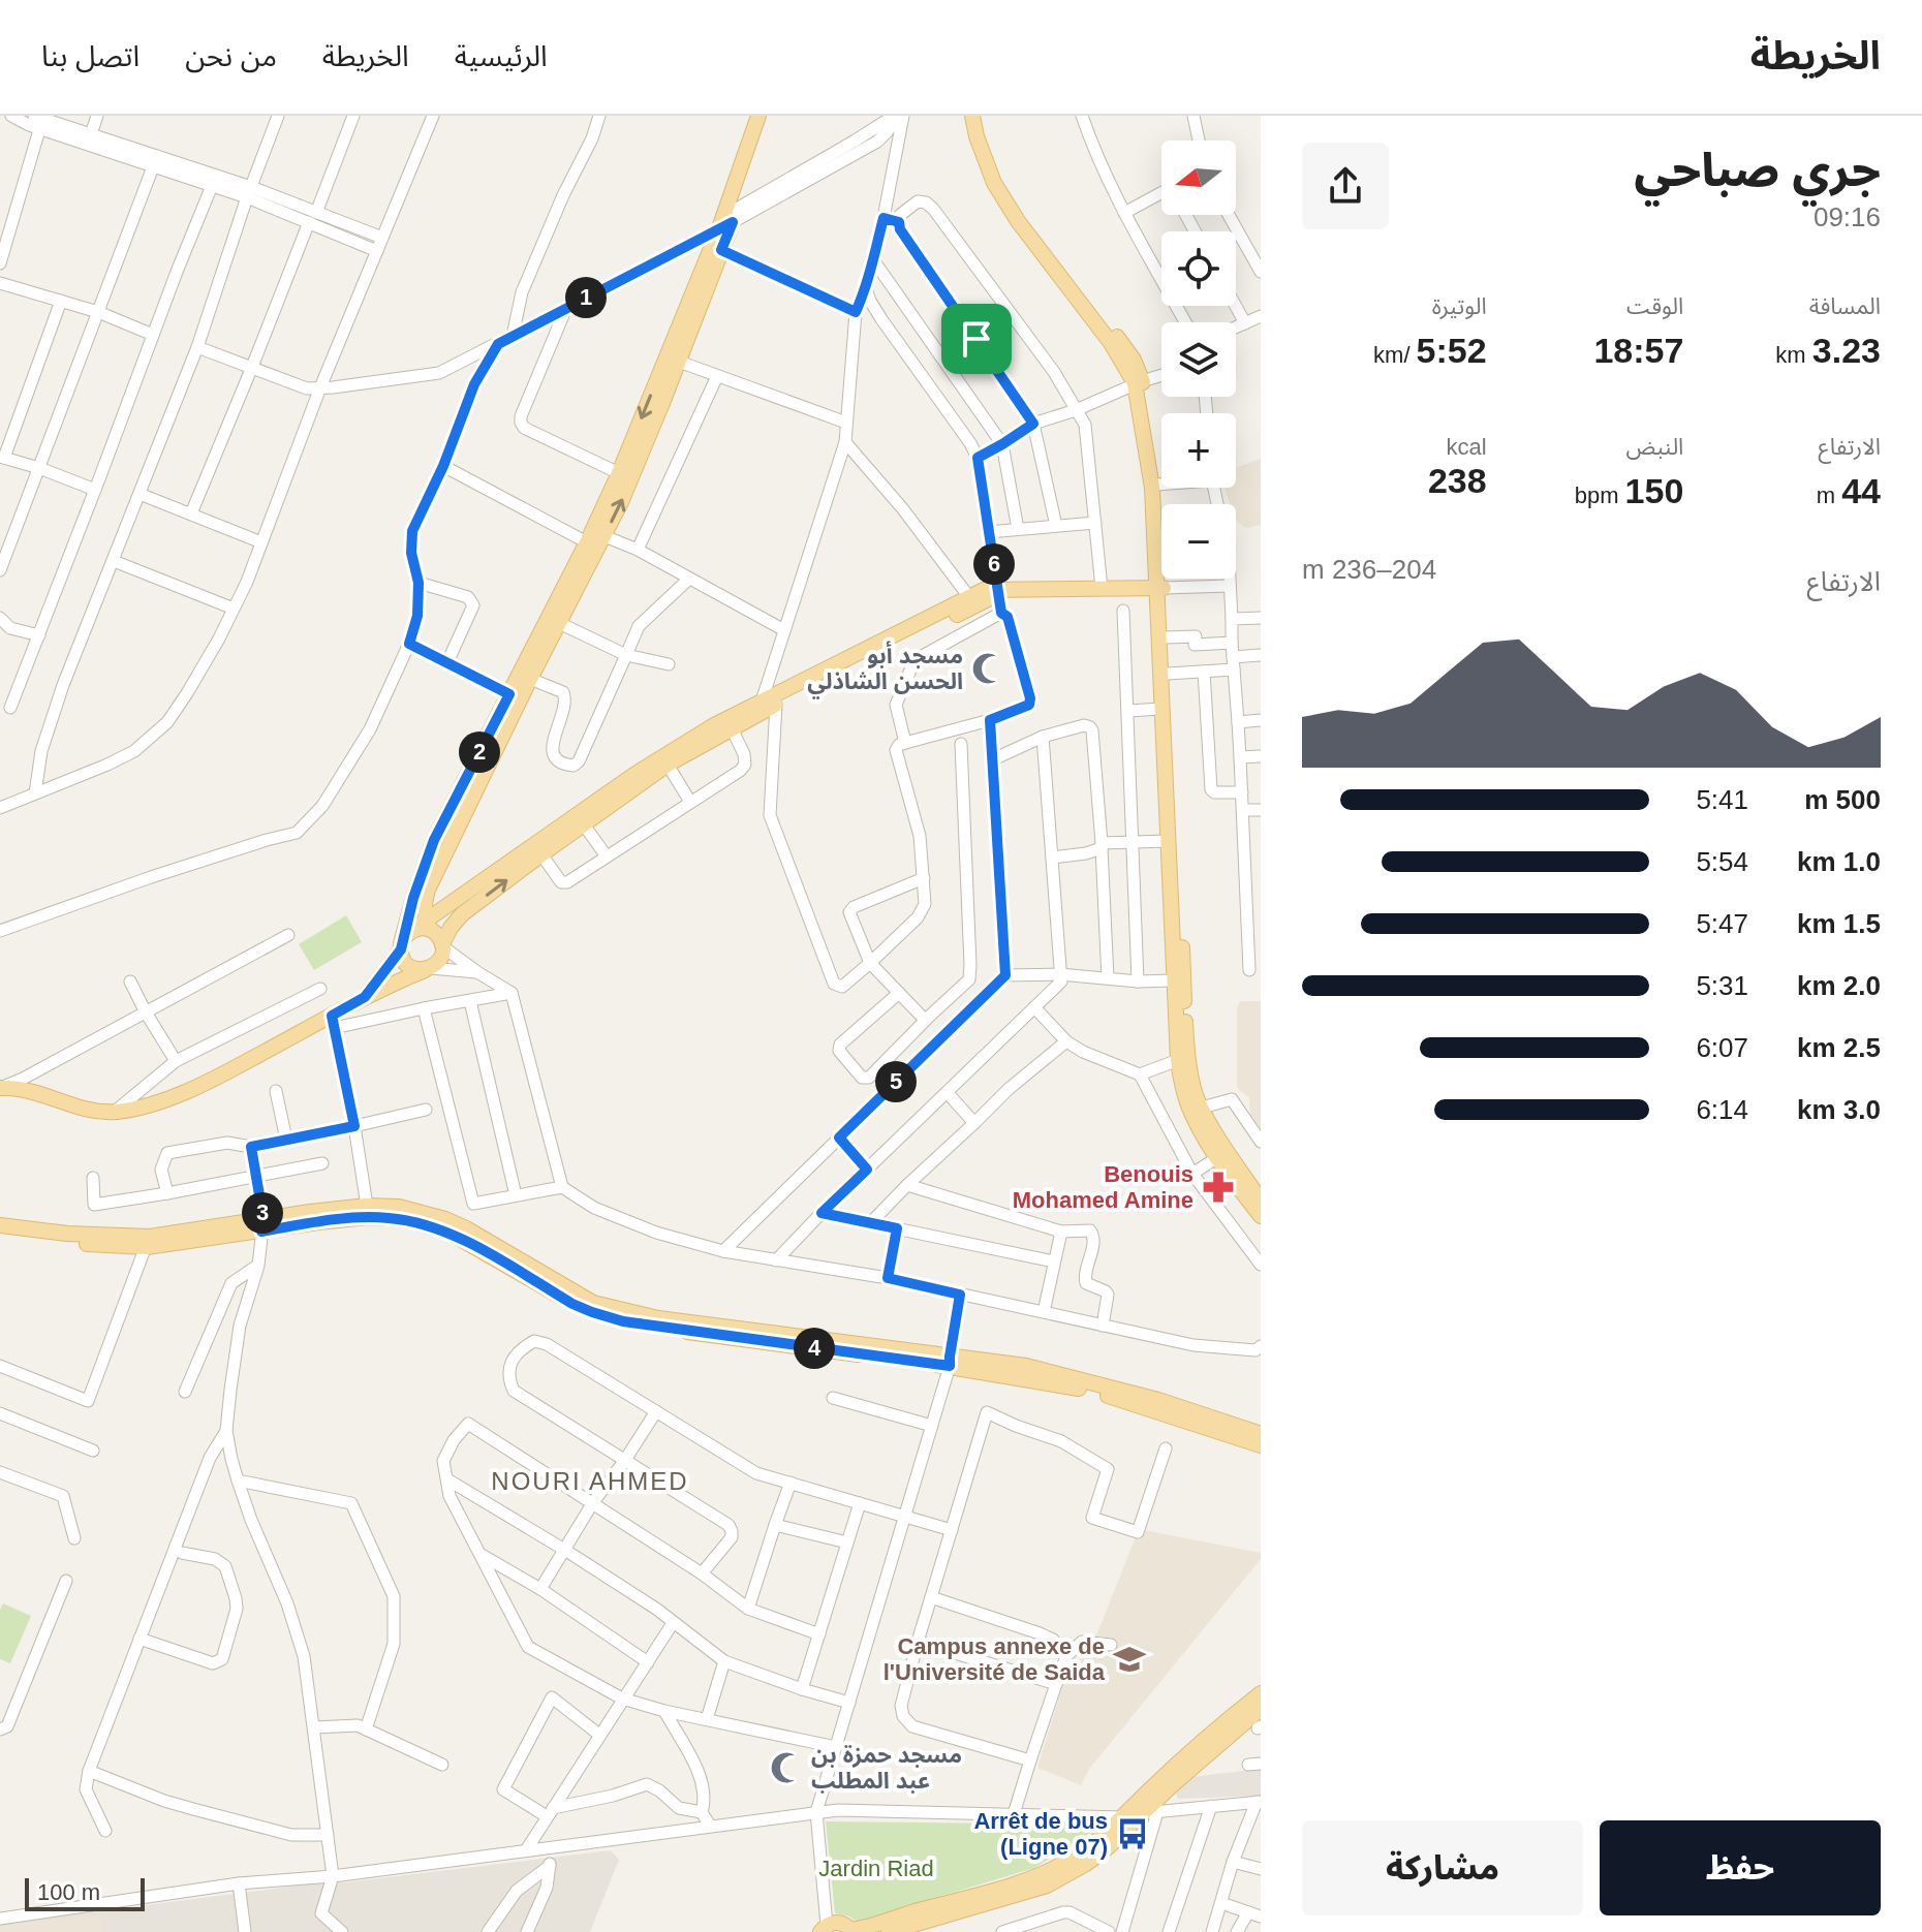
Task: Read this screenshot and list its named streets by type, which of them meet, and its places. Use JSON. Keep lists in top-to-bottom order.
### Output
{
  "districts": ["NOURI AHMED"],
  "parks": ["Jardin Riad"],
  "places": {
    "mosque": ["مسجد أبو الحسن الشاذلي", "مسجد حمزة بن عبد المطلب"],
    "pharmacy": ["Benouis Mohamed Amine"],
    "school or university": ["Campus annexe de l'Université de Saida"],
    "bus stop": ["Arrêt de bus (Ligne 07)"]
  },
  "scale_bar": "100 m",
  "north": "left",
  "page": {
    "header": "الخريطة",
    "nav": [
      "الرئيسية",
      "الخريطة",
      "من نحن",
      "اتصل بنا"
    ],
    "heading": ["جري صباحي", "09:16"],
    "map_buttons": ["+", "−"],
    "stats": [
      ["المسافة", "3.23 km"],
      ["الوقت", "18:57"],
      ["الوتيرة", "5:52 /km"],
      ["الارتفاع", "44 m"],
      ["النبض", "150 bpm"],
      ["kcal", "238"]
    ],
    "pins": [
      "1",
      "6",
      "2",
      "5",
      "3",
      "4"
    ],
    "chart": ["الارتفاع", "204–236 m"],
    "list": [
      {
        "name": "500 m",
        "note": "5:41"
      },
      {
        "name": "1.0 km",
        "note": "5:54"
      },
      {
        "name": "1.5 km",
        "note": "5:47"
      },
      {
        "name": "2.0 km",
        "note": "5:31"
      },
      {
        "name": "2.5 km",
        "note": "6:07"
      },
      {
        "name": "3.0 km",
        "note": "6:14"
      }
    ],
    "buttons": ["حفظ", "مشاركة"],
    "scale": "100 m"
  }
}
